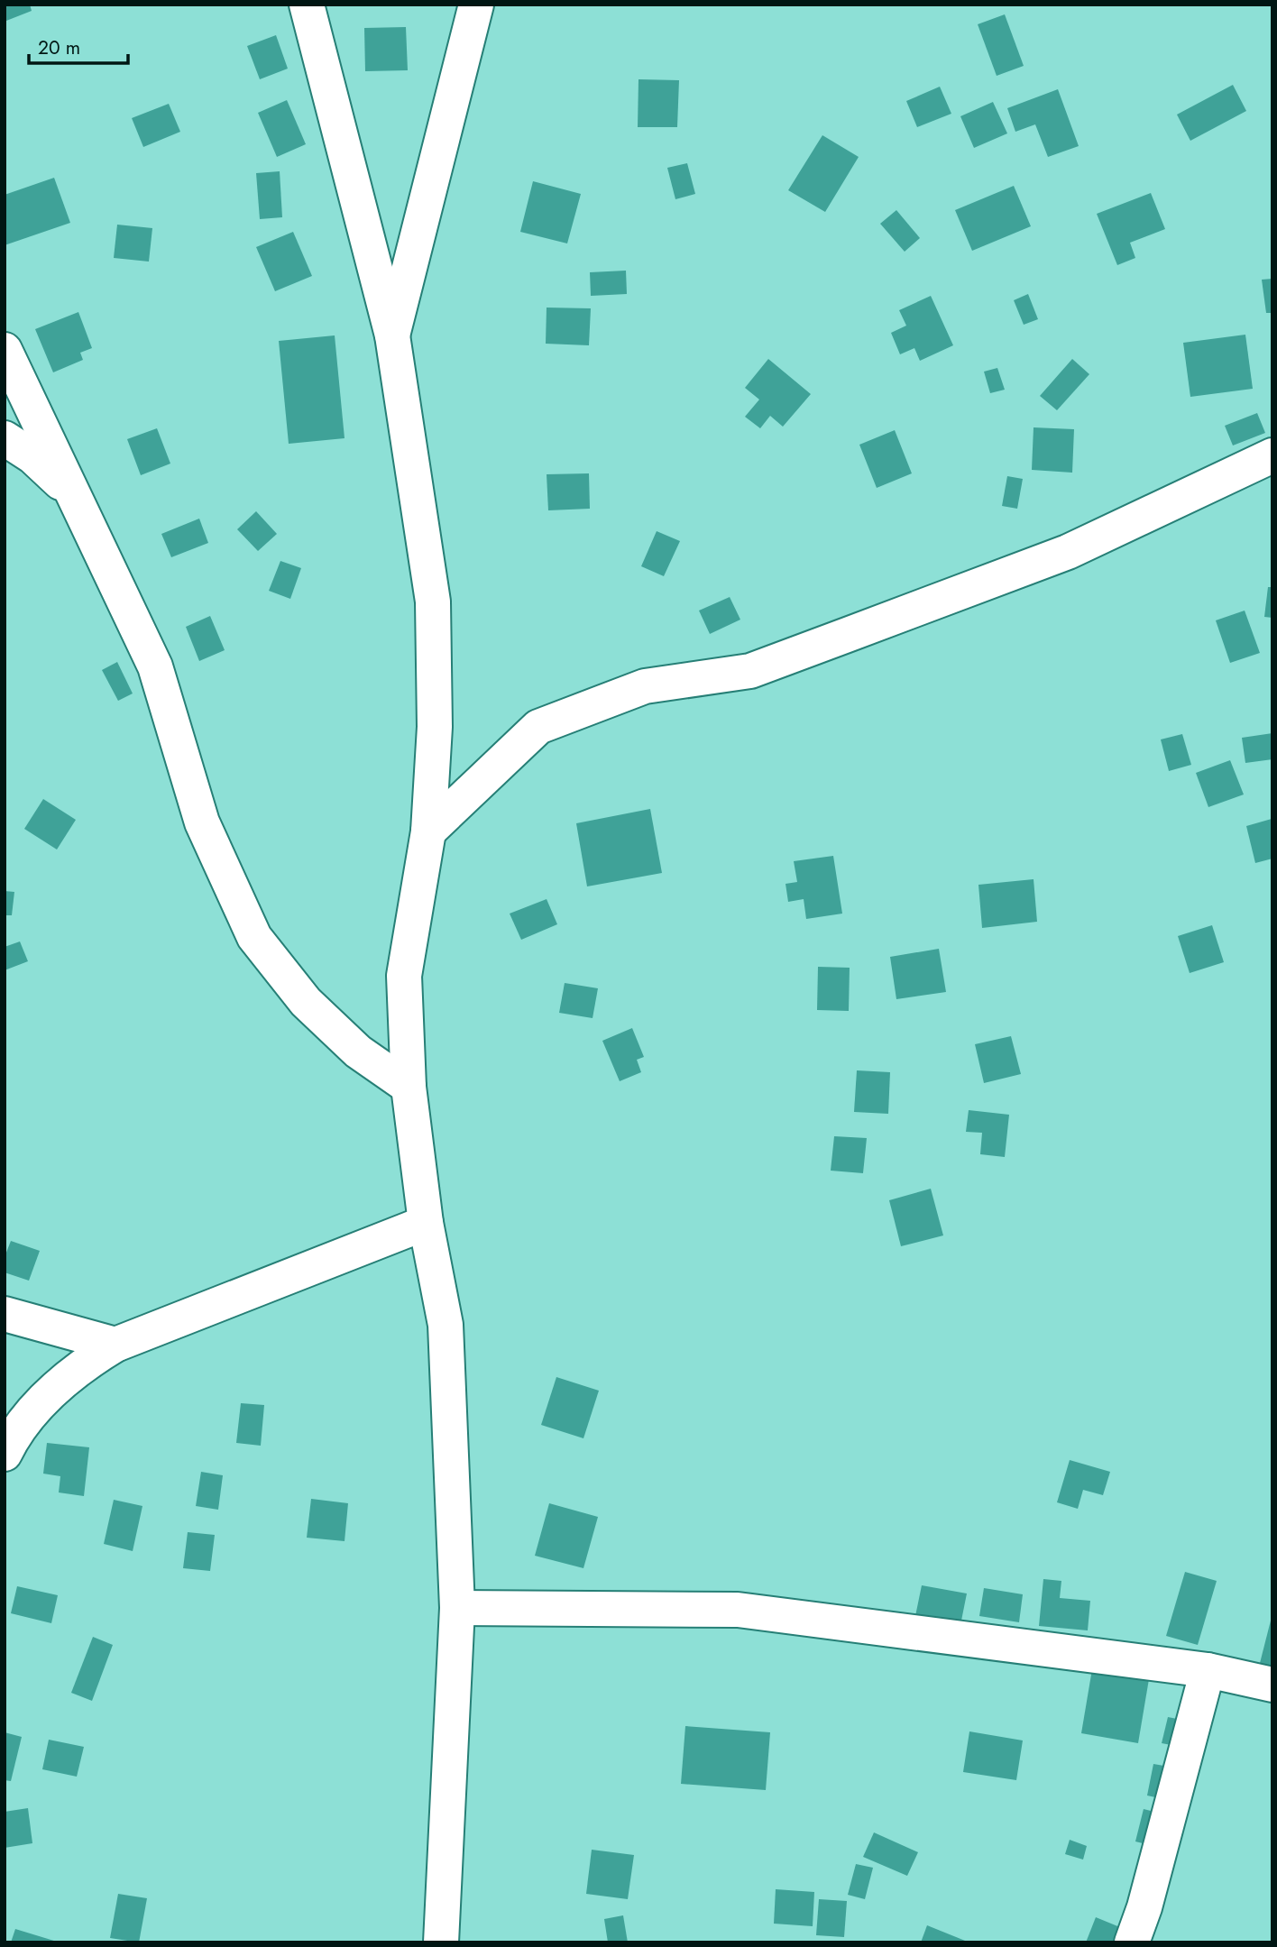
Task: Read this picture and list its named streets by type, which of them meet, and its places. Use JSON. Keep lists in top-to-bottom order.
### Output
{
  "scale_bar": "20 m"
}
